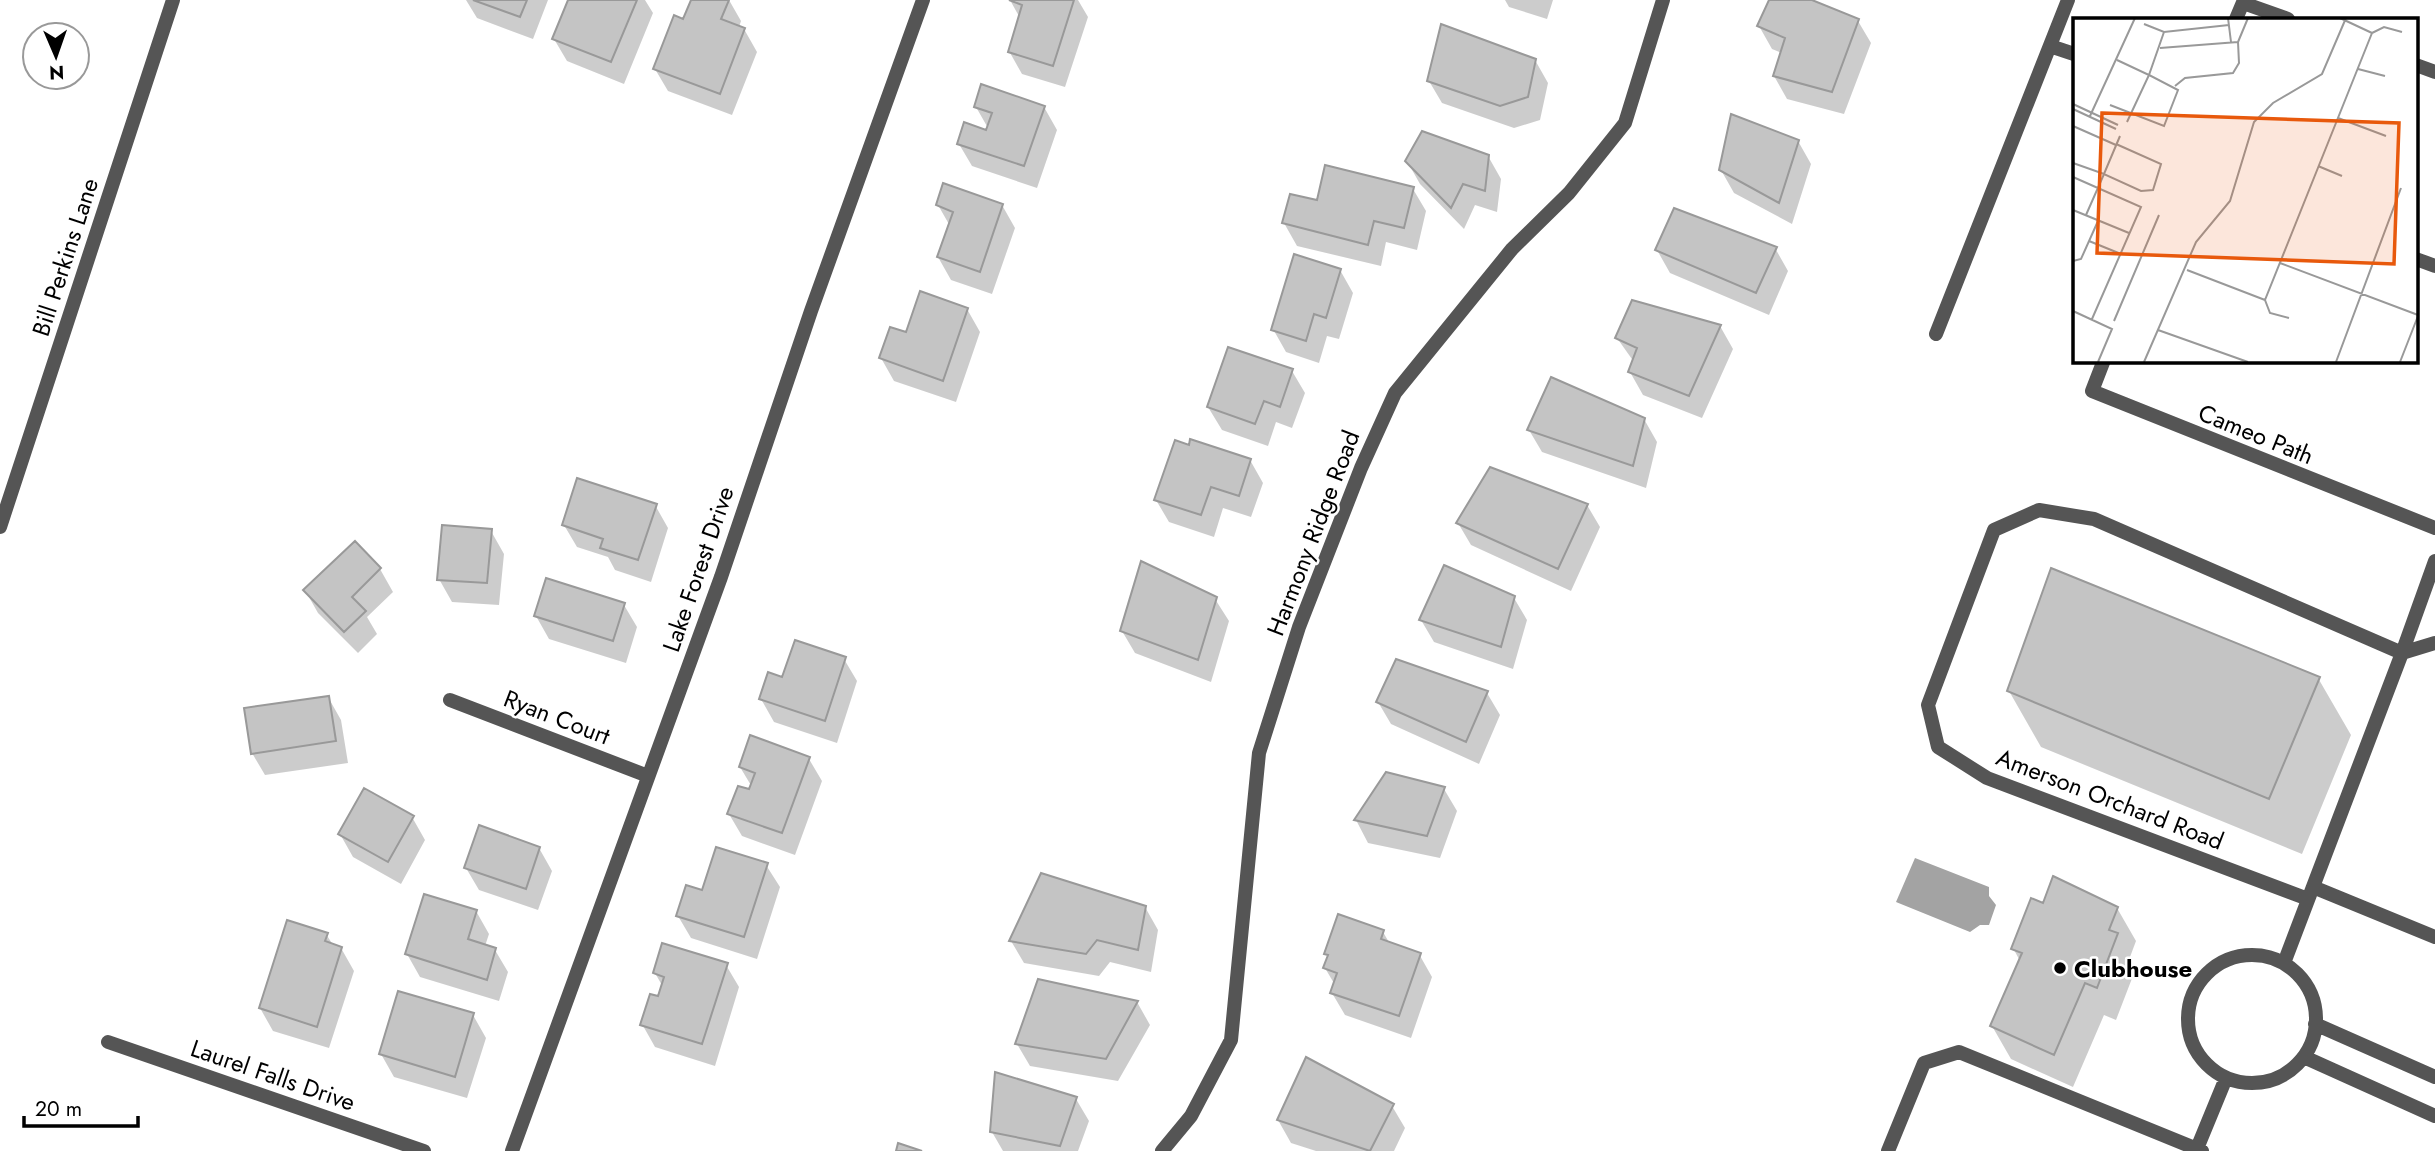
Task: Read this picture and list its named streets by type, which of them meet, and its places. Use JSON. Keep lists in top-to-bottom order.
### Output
{
  "streets": {
    "street": [
      "Bill Perkins Lane",
      "Cameo Path",
      "Harmony Ridge Road",
      "Lake Forest Drive",
      "Ryan Court",
      "Amerson Orchard Road",
      "Laurel Falls Drive"
    ]
  },
  "crossings": [
    ["Lake Forest Drive", "Ryan Court"]
  ],
  "places": ["Clubhouse"],
  "scale_bar": "20 m",
  "north": "bottom"
}
